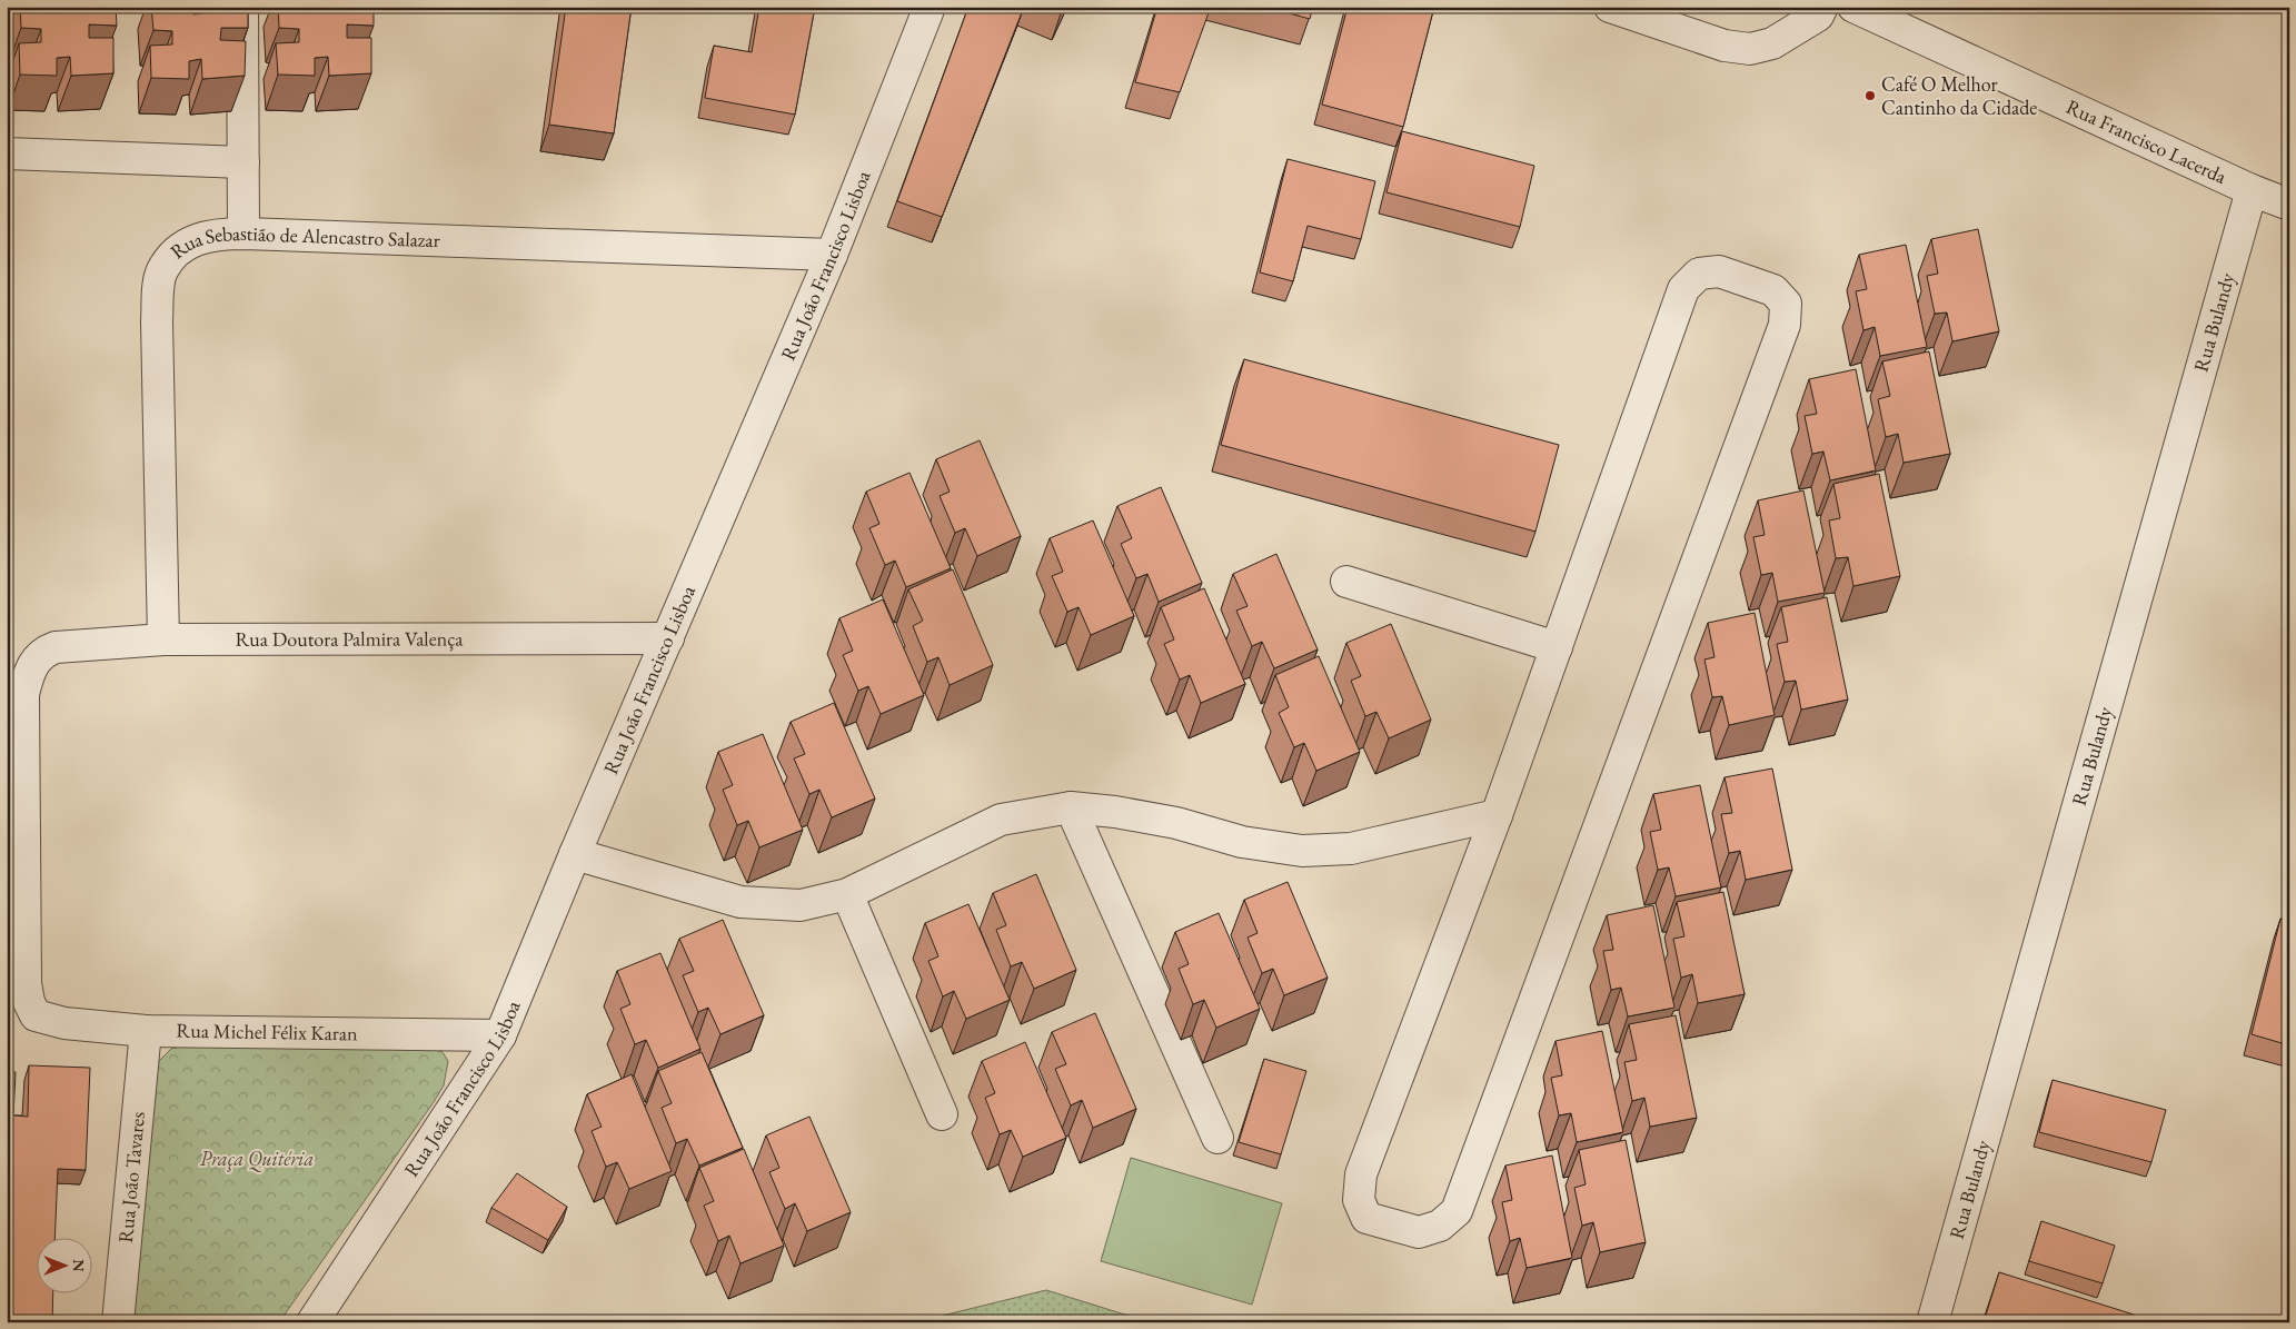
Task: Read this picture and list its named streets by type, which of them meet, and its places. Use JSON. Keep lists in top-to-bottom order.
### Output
{
  "streets": {
    "street": [
      "Rua Francisco Lacerda",
      "Rua Sebastião de Alencastro Salazar",
      "Rua João Francisco Lisboa",
      "Rua Bulandy",
      "Rua Doutora Palmira Valença",
      "Rua Michel Félix Karan",
      "Rua João Tavares"
    ]
  },
  "crossings": [
    ["Rua Francisco Lacerda", "Rua Bulandy"],
    ["Rua Sebastião de Alencastro Salazar", "Rua João Francisco Lisboa"],
    ["Rua Sebastião de Alencastro Salazar", "Rua Doutora Palmira Valença"],
    ["Rua João Francisco Lisboa", "Rua Doutora Palmira Valença"],
    ["Rua João Francisco Lisboa", "Rua Michel Félix Karan"],
    ["Rua Doutora Palmira Valença", "Rua Michel Félix Karan"],
    ["Rua Michel Félix Karan", "Rua João Tavares"]
  ],
  "parks": ["Praça Quitéria"],
  "places": ["Café O Melhor Cantinho da Cidade"],
  "north": "right"
}
